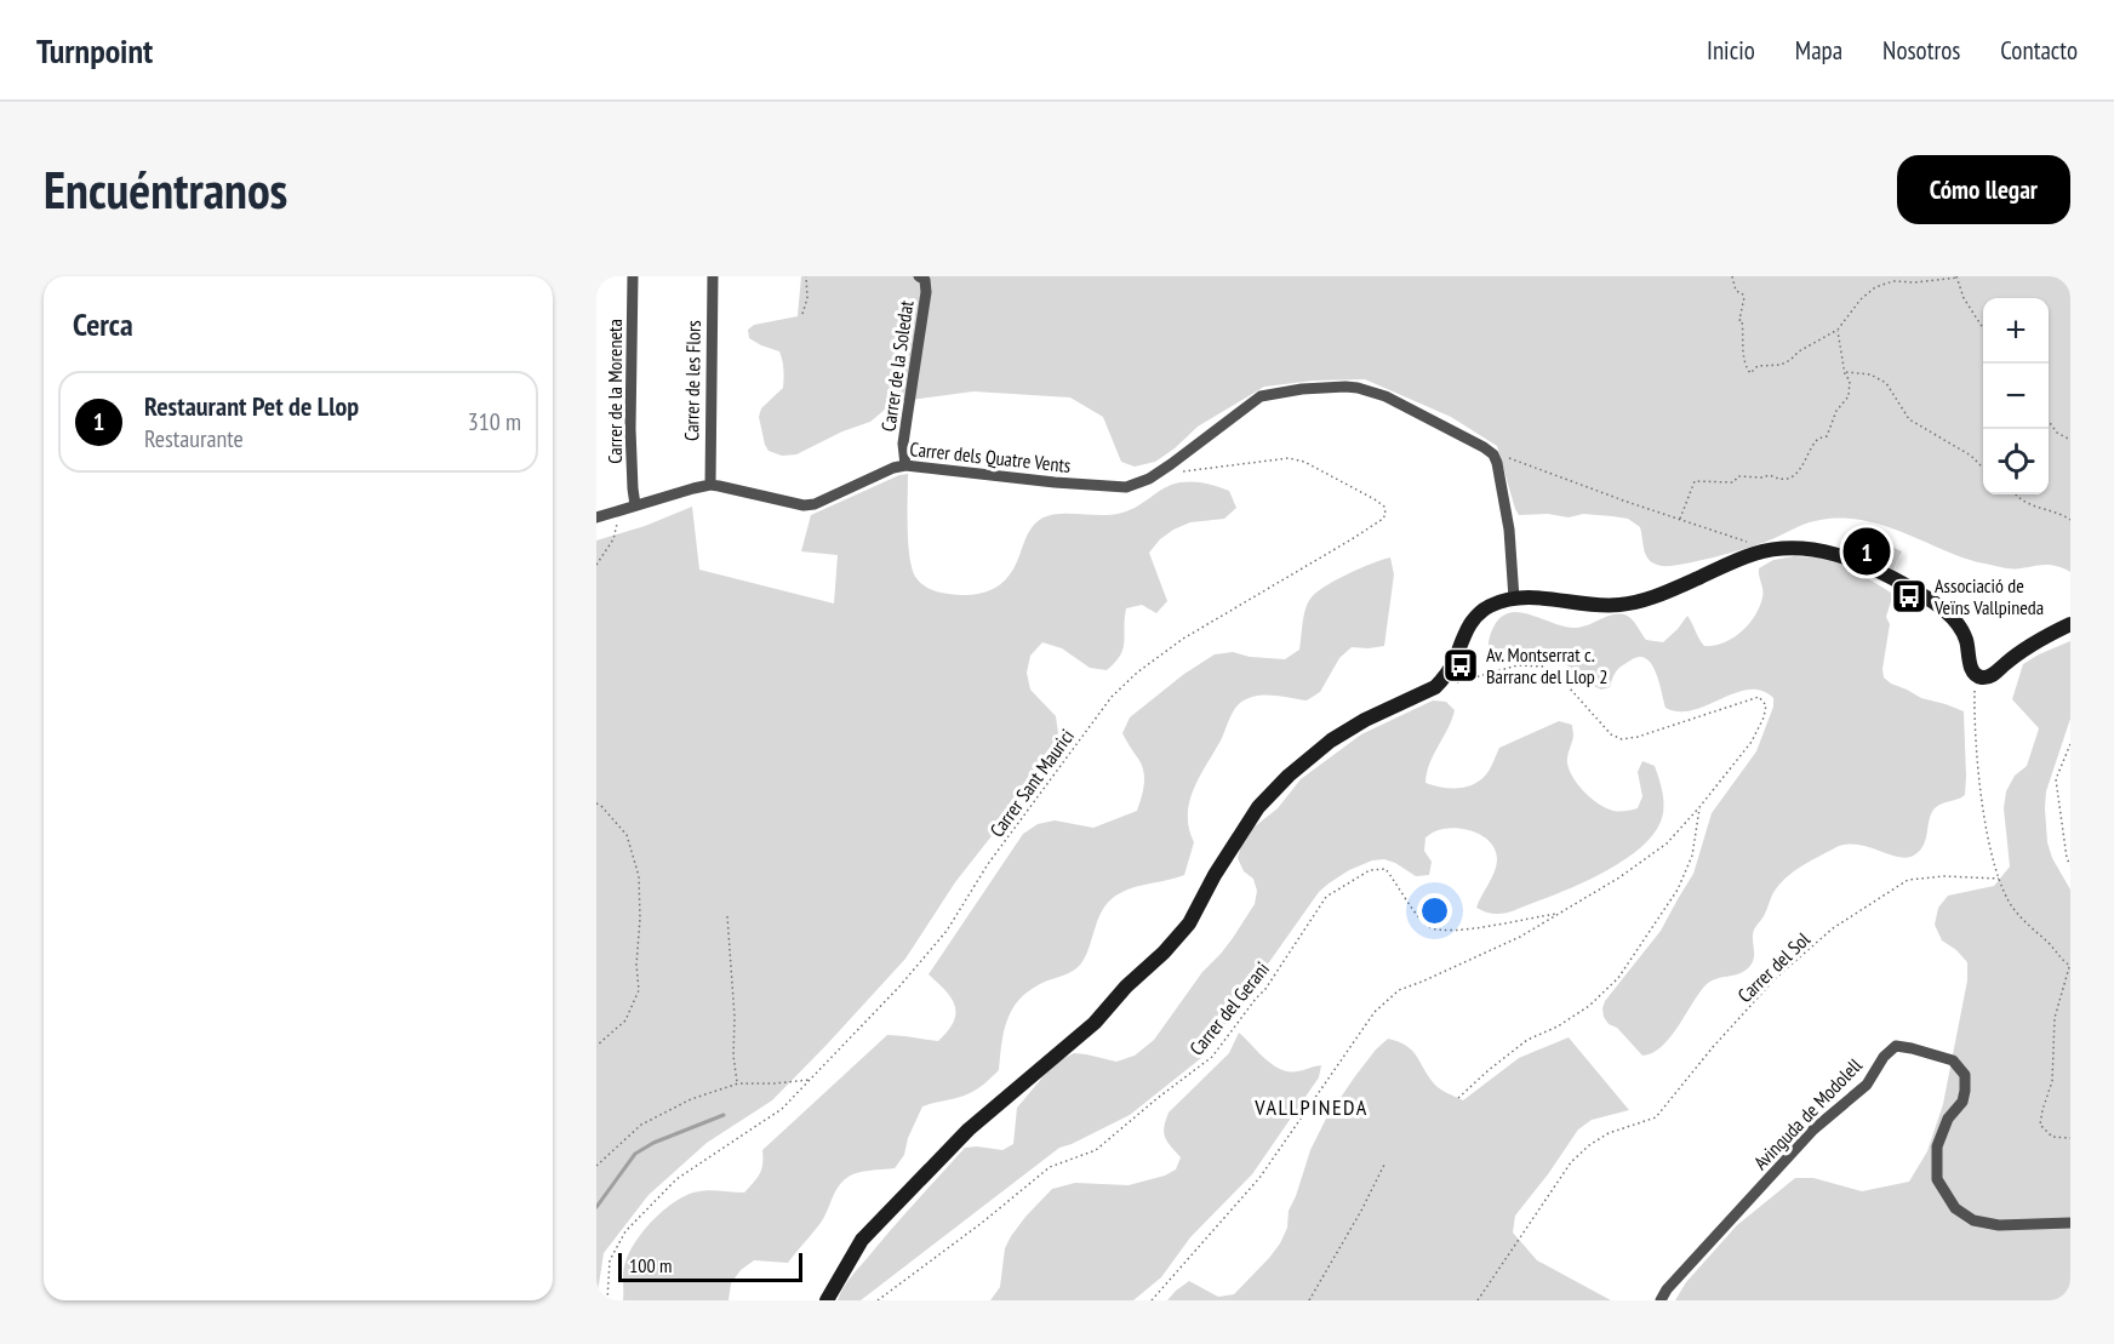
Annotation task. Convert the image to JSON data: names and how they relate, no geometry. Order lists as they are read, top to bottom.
{
  "streets": {
    "street": [
      "Carrer de la Soledat",
      "Carrer de les Flors",
      "Carrer de la Moreneta",
      "Carrer dels Quatre Vents",
      "Avinguda de Modolell"
    ],
    "path": ["Carrer Sant Maurici", "Carrer del Sol", "Carrer del Gerani"]
  },
  "crossings": [
    ["Carrer de la Soledat", "Carrer dels Quatre Vents"],
    ["Carrer de les Flors", "Carrer dels Quatre Vents"],
    ["Carrer de la Moreneta", "Carrer dels Quatre Vents"],
    ["Carrer dels Quatre Vents", "Carrer Sant Maurici"]
  ],
  "districts": ["VALLPINEDA"],
  "places": {
    "bus stop": ["Associació de Veïns Vallpineda", "Av. Montserrat c. Barranc del Llop 2"]
  },
  "scale_bar": "100 m",
  "page": {
    "header": "Turnpoint",
    "nav": [
      "Inicio",
      "Mapa",
      "Nosotros",
      "Contacto"
    ],
    "buttons": "Cómo llegar",
    "title": "Encuéntranos",
    "heading": "Cerca",
    "map_buttons": ["+", "−"],
    "list": [
      {
        "mark": "1",
        "name": "Restaurant Pet de Llop",
        "note": "Restaurante",
        "value": "310 m"
      }
    ],
    "pins": "1",
    "scale": "100 m"
  }
}
